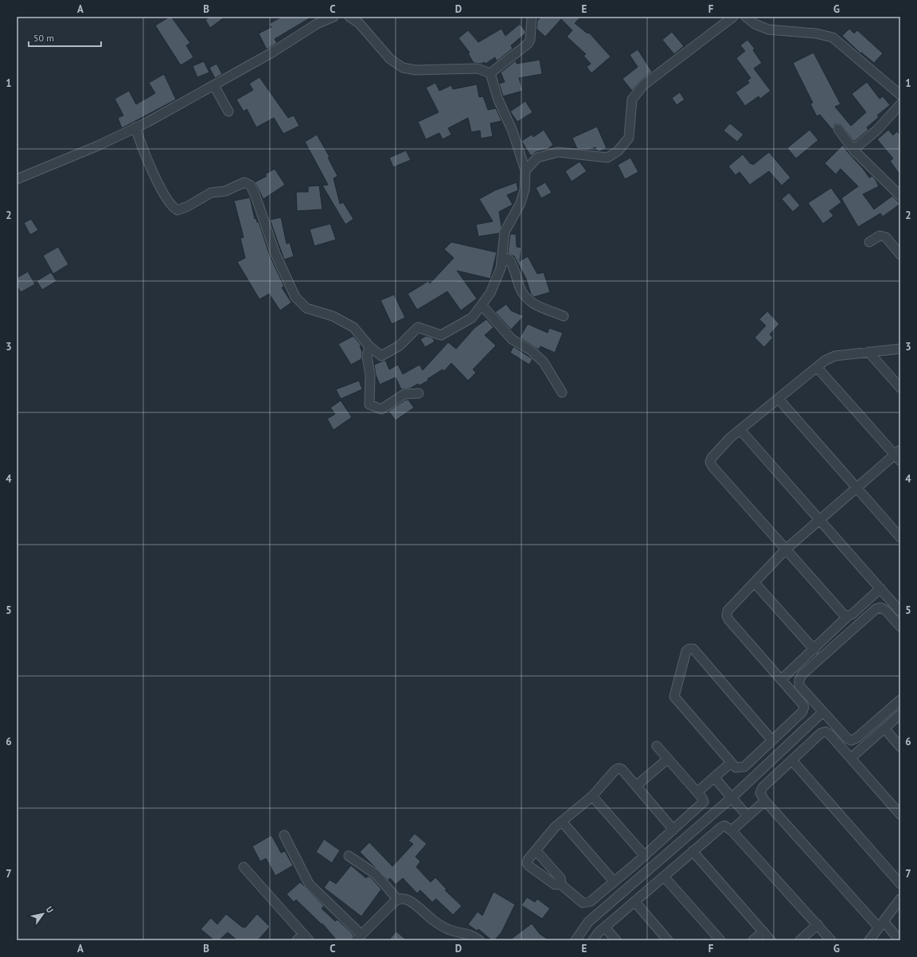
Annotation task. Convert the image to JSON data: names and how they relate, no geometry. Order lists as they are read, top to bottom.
{
  "scale_bar": "50 m",
  "north": "top right",
  "grid": {
    "columns": [
      "A",
      "B",
      "C",
      "D",
      "E",
      "F",
      "G"
    ],
    "rows": [
      "1",
      "2",
      "3",
      "4",
      "5",
      "6",
      "7"
    ]
  }
}
